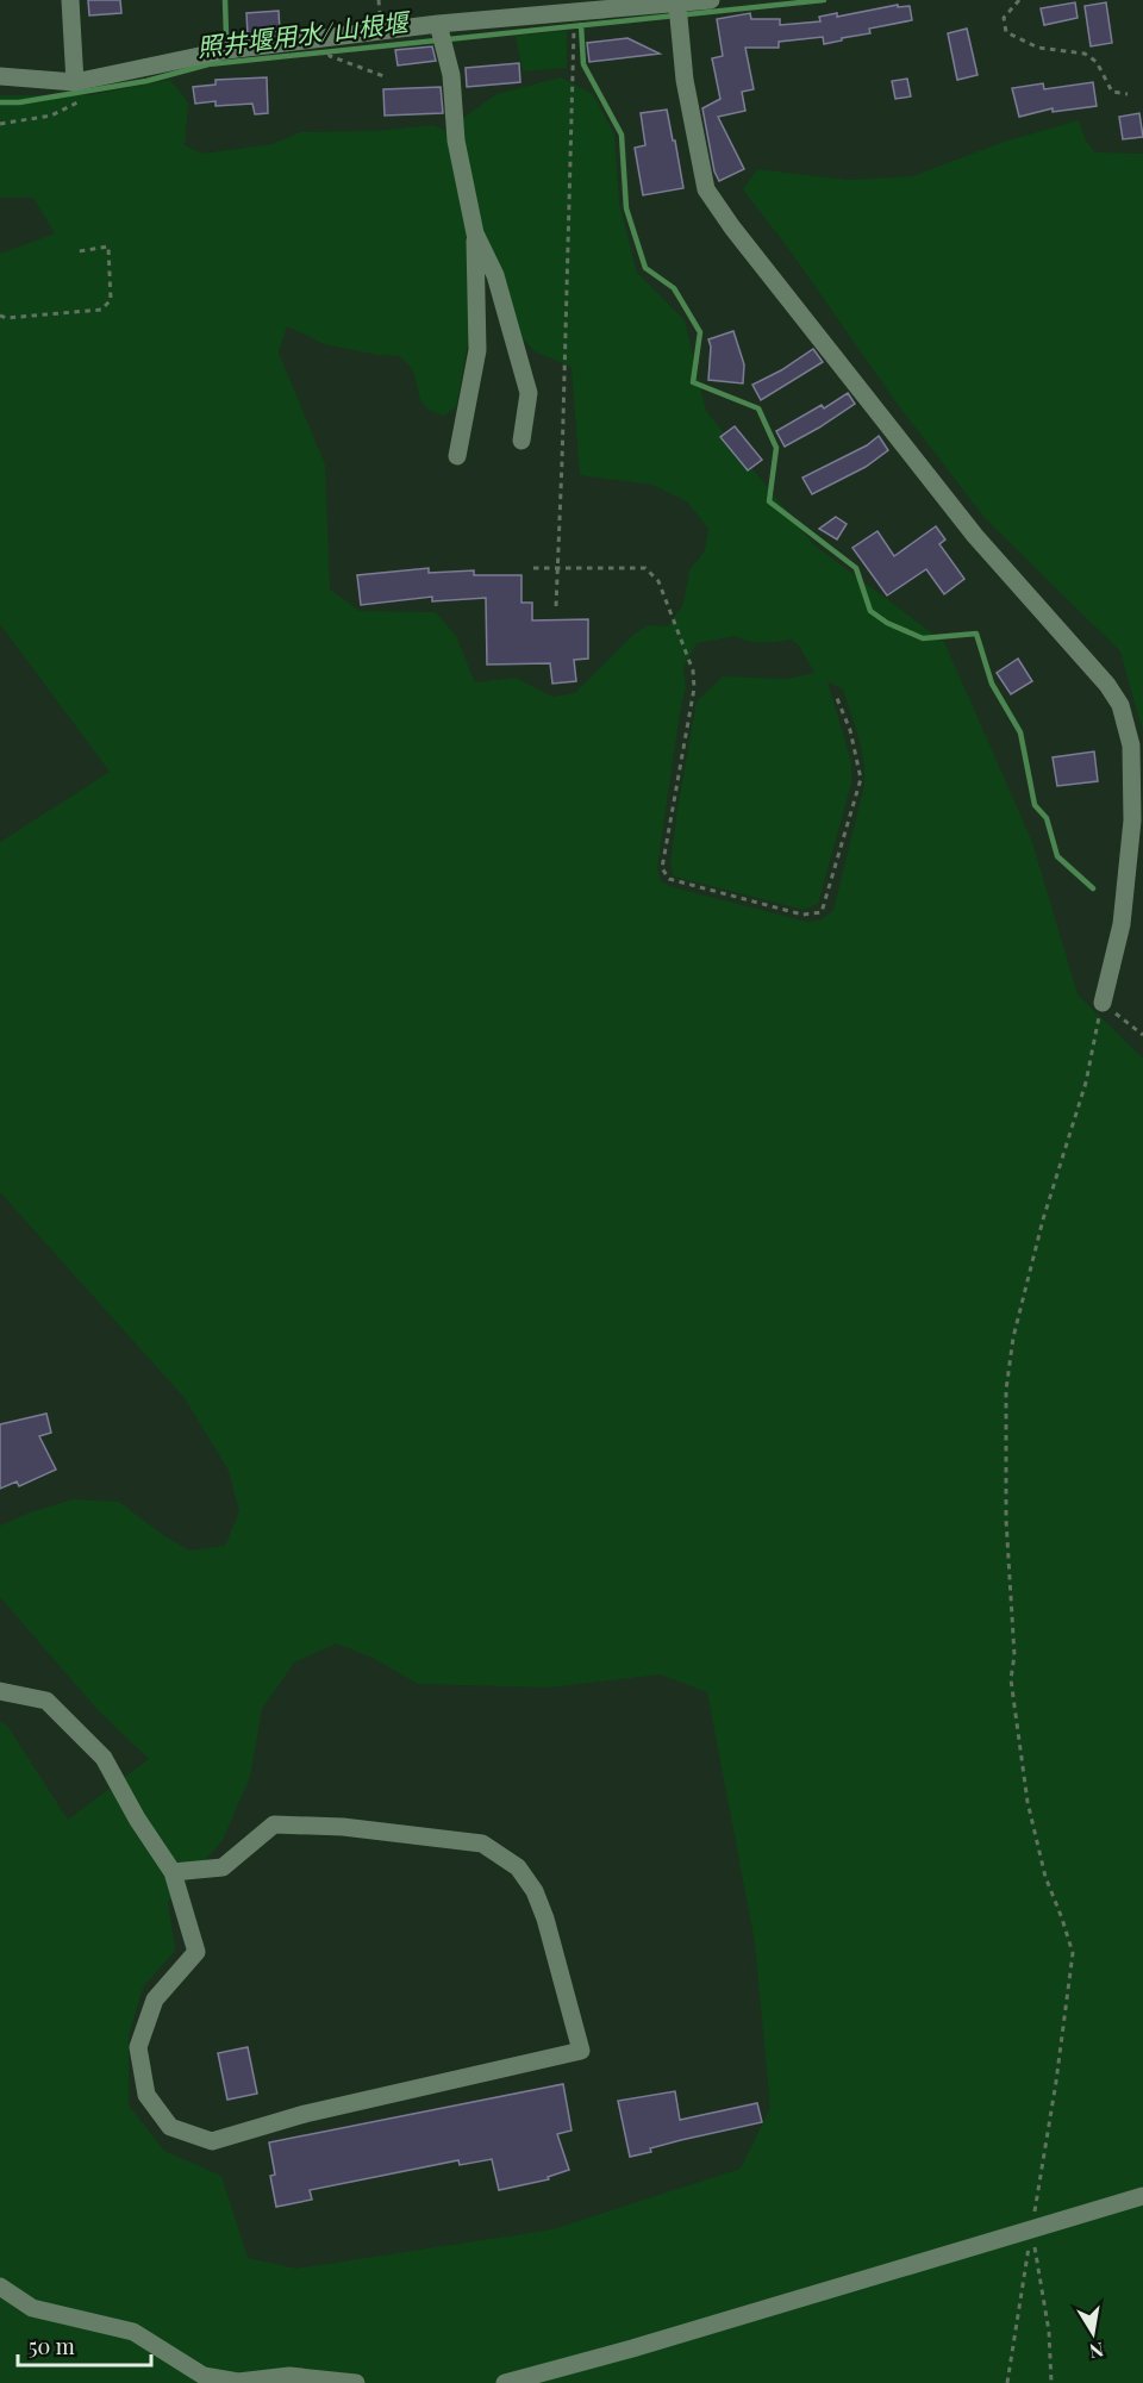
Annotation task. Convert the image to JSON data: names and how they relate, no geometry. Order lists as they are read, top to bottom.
{
  "water": ["照井堰用水/山根堰"],
  "scale_bar": "50 m",
  "north": "bottom"
}
